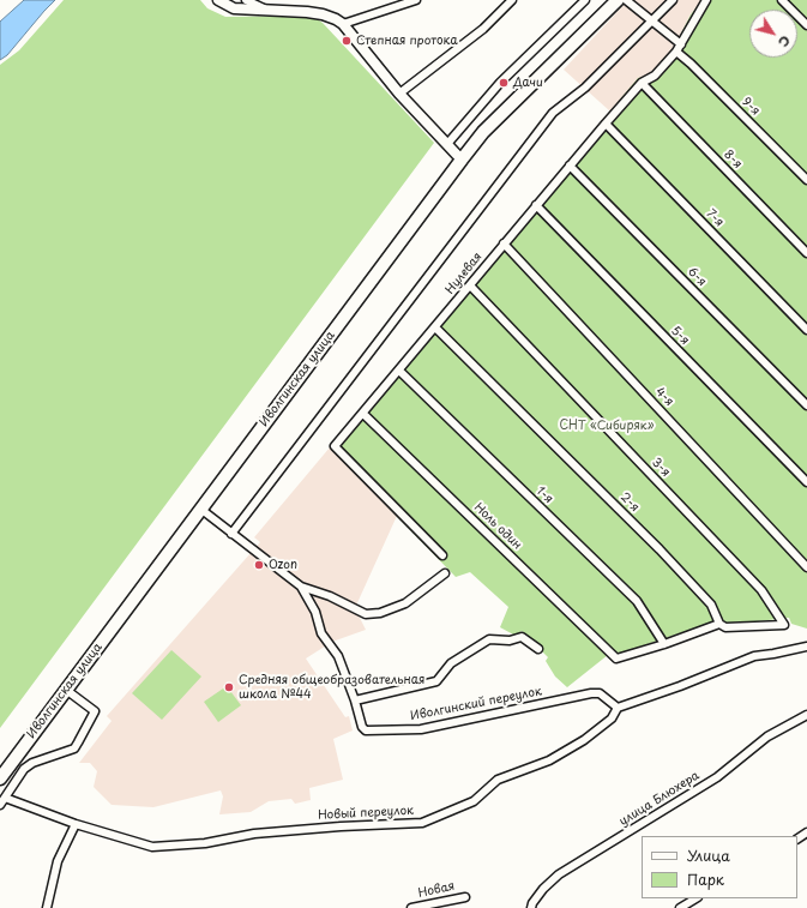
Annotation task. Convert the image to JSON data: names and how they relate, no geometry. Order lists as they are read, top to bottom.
{
  "streets": {
    "main road": ["Иволгинская улица"],
    "street": [
      "9-я",
      "8-я",
      "7-я",
      "Нулевая",
      "6-я",
      "5-я",
      "4-я",
      "3-я",
      "1-я",
      "2-я",
      "Ноль один",
      "Иволгинский переулок",
      "улица Блюхера",
      "Новый переулок",
      "Новая"
    ]
  },
  "crossings": [
    ["9-я", "Нулевая"],
    ["8-я", "Нулевая"],
    ["7-я", "Нулевая"],
    ["Нулевая", "6-я"],
    ["Нулевая", "5-я"],
    ["Нулевая", "4-я"],
    ["Нулевая", "3-я"],
    ["Нулевая", "1-я"],
    ["Нулевая", "2-я"],
    ["Нулевая", "Ноль один"],
    ["Иволгинская улица", "Иволгинский переулок"],
    ["3-я", "2-я"],
    ["1-я", "Ноль один"],
    ["Иволгинский переулок", "Новый переулок"]
  ],
  "parks": ["СНТ «Сибиряк»"],
  "places": [
    "Степная протока",
    "Дачи",
    "Ozon",
    "Средняя общеобразовательная школа №44"
  ],
  "legend": ["Улица", "Парк"],
  "north": "bottom right"
}
